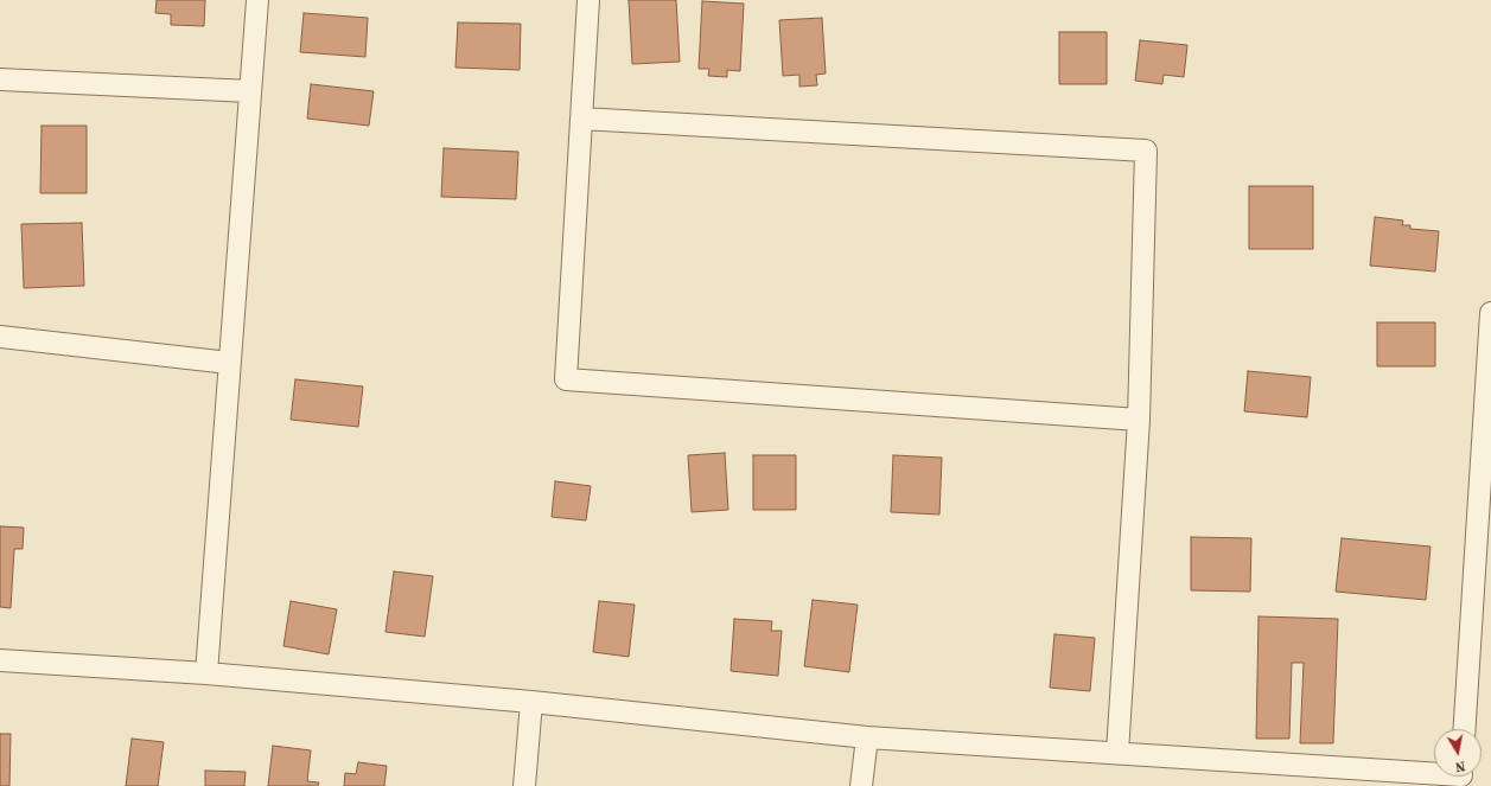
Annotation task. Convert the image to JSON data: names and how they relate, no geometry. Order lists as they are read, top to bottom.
{
  "north": "bottom"
}
